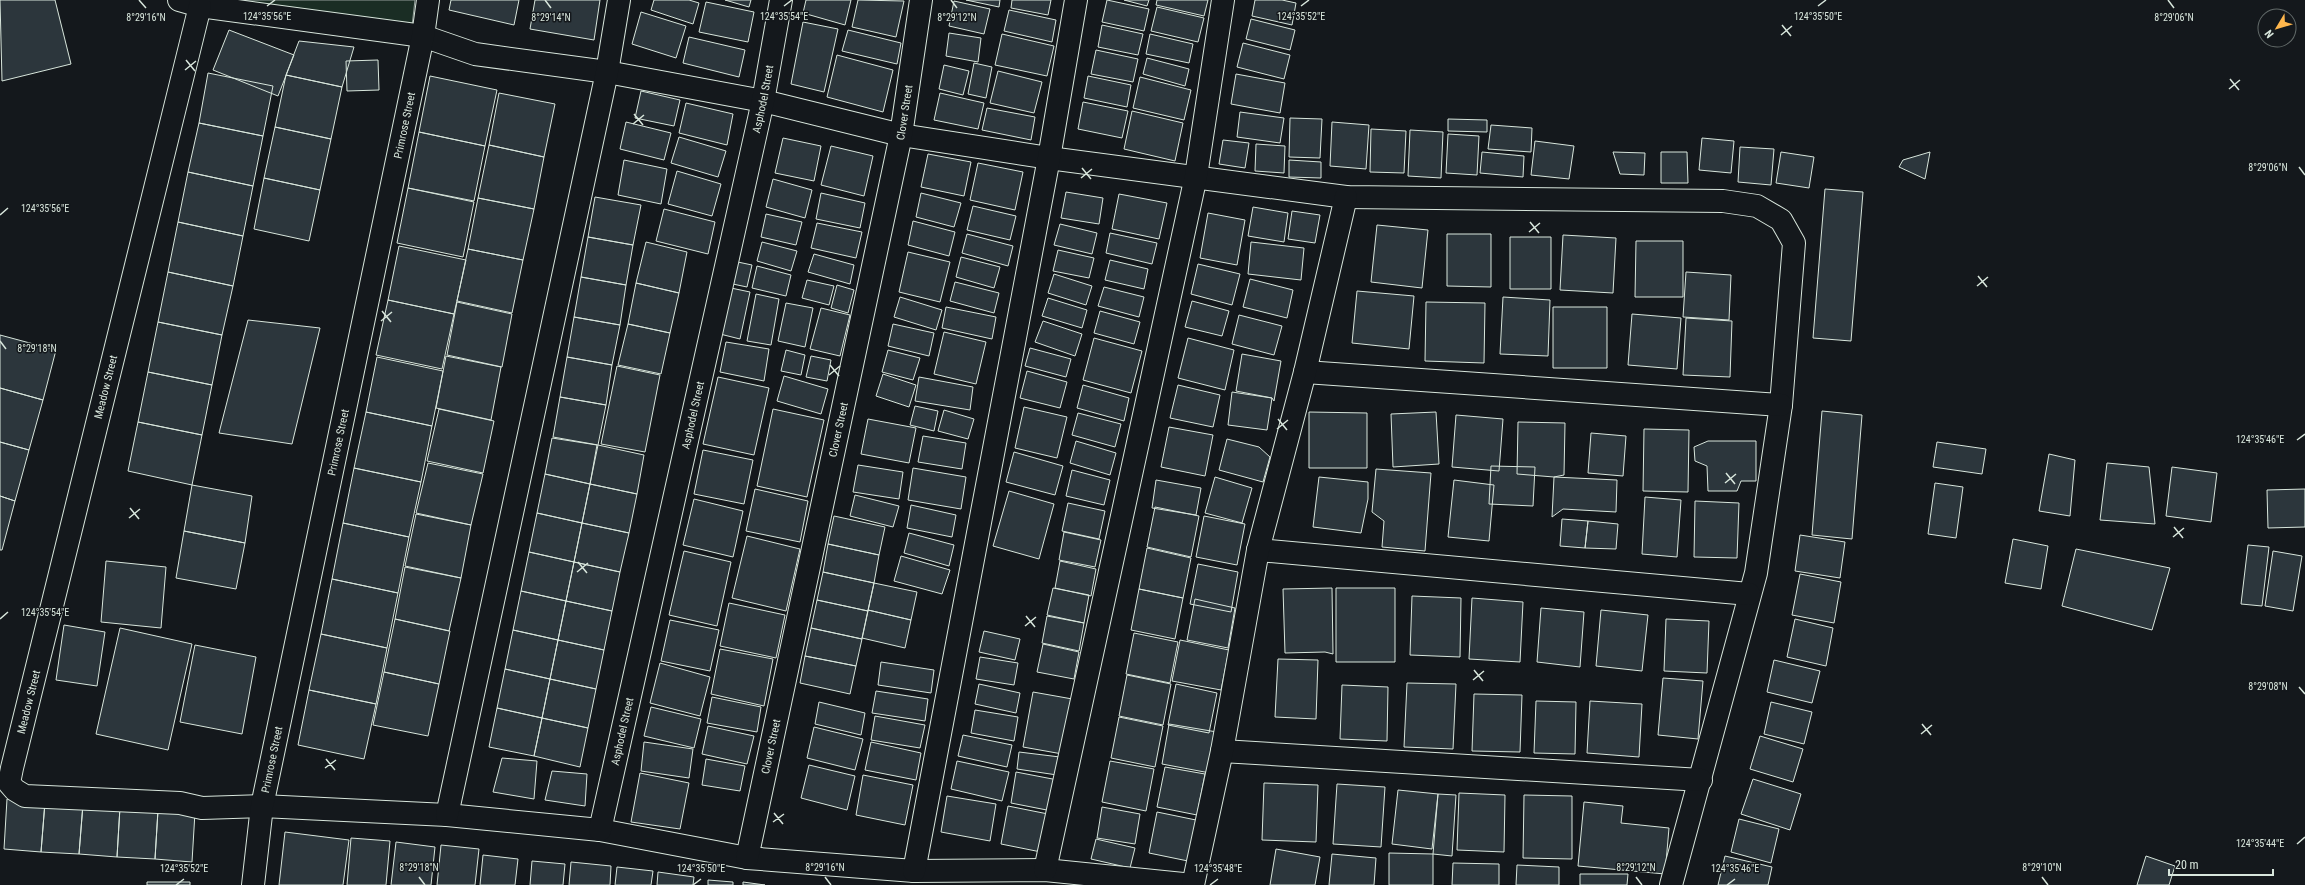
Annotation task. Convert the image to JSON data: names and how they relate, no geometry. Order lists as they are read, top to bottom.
{
  "streets": {
    "street": [
      "Asphodel Street",
      "Clover Street",
      "Primrose Street",
      "Meadow Street"
    ]
  },
  "crossings": [
    ["Primrose Street", "Meadow Street"]
  ],
  "scale_bar": "20 m",
  "north": "bottom left",
  "coordinates": [
    "124°35'56\"E",
    "124°35'54\"E",
    "124°35'52\"E",
    "124°35'50\"E",
    "8°29'06\"N",
    "8°29'16\"N",
    "8°29'14\"N",
    "8°29'12\"N",
    "8°29'18\"N",
    "124°35'46\"E",
    "8°29'08\"N",
    "124°35'44\"E",
    "8°29'10\"N",
    "124°35'48\"E"
  ]
}
